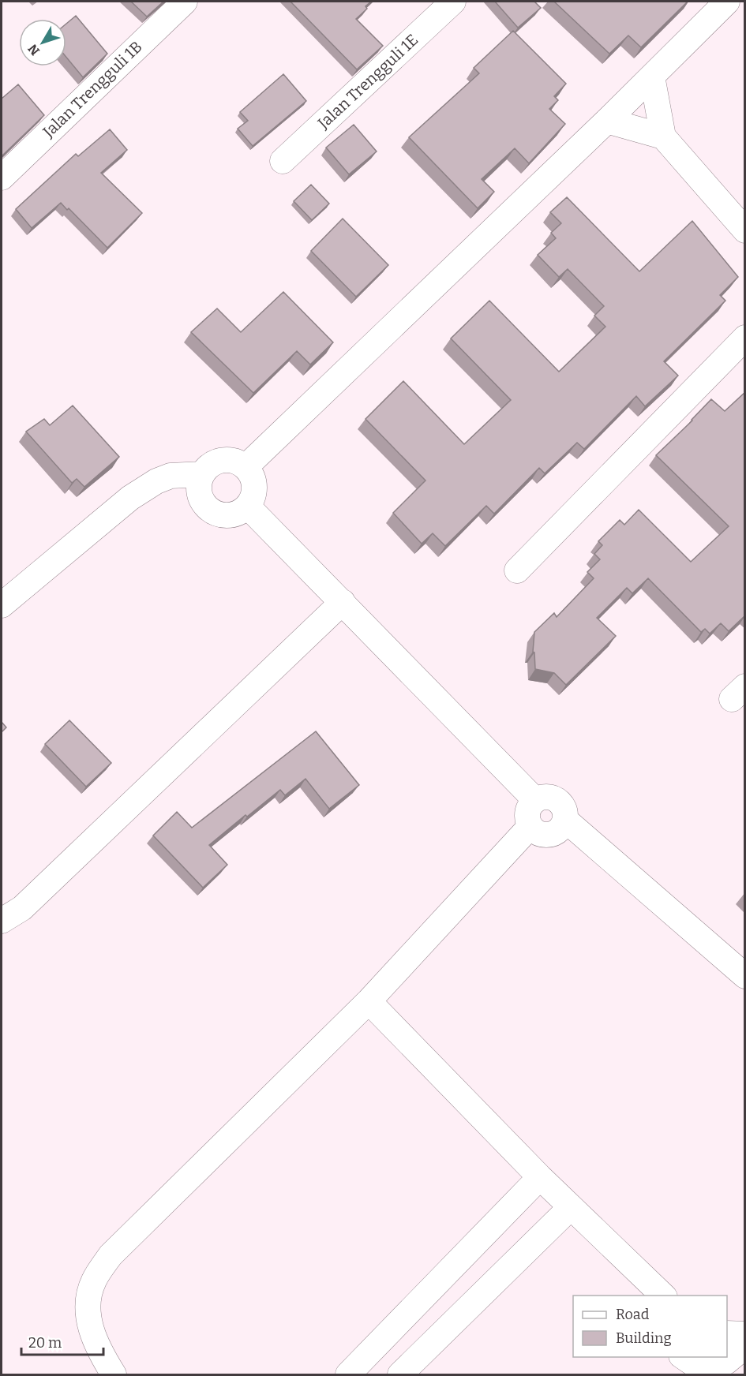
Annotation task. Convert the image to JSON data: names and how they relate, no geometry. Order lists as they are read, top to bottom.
{
  "streets": {
    "street": ["Jalan Trengguli 1E", "Jalan Trengguli 1B"]
  },
  "legend": ["Road", "Building"],
  "scale_bar": "20 m",
  "north": "bottom left"
}
